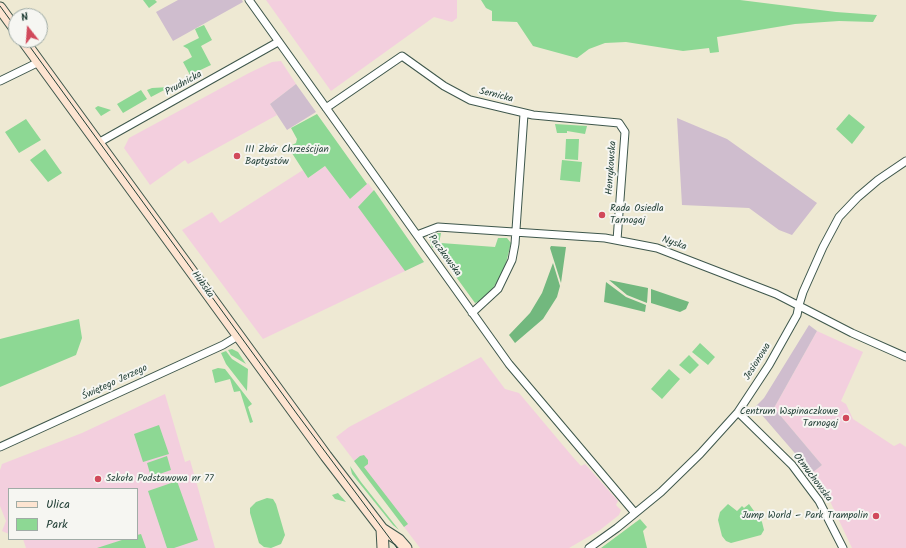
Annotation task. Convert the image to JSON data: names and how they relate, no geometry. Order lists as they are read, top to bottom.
{
  "streets": {
    "street": [
      "Prudnicka",
      "Sernicka",
      "Henrykowska",
      "Nyska",
      "Paczkowska",
      "Hubska",
      "Jesionowa",
      "Świętego Jerzego",
      "Otmuchowska"
    ]
  },
  "crossings": [
    ["Prudnicka", "Paczkowska"],
    ["Prudnicka", "Hubska"],
    ["Sernicka", "Henrykowska"],
    ["Sernicka", "Nyska"],
    ["Sernicka", "Paczkowska"],
    ["Henrykowska", "Nyska"],
    ["Nyska", "Paczkowska"],
    ["Nyska", "Jesionowa"],
    ["Paczkowska", "Jesionowa"],
    ["Hubska", "Świętego Jerzego"],
    ["Jesionowa", "Otmuchowska"]
  ],
  "places": [
    "III Zbór Chrześcijan Baptystów",
    "Rada Osiedla Tarnogaj",
    "Centrum Wspinaczkowe Tarnogaj",
    "Szkoła Podstawowa nr 77",
    "Jump World – Park Trampolin"
  ],
  "legend": ["Ulica", "Park"],
  "north": "top"
}
